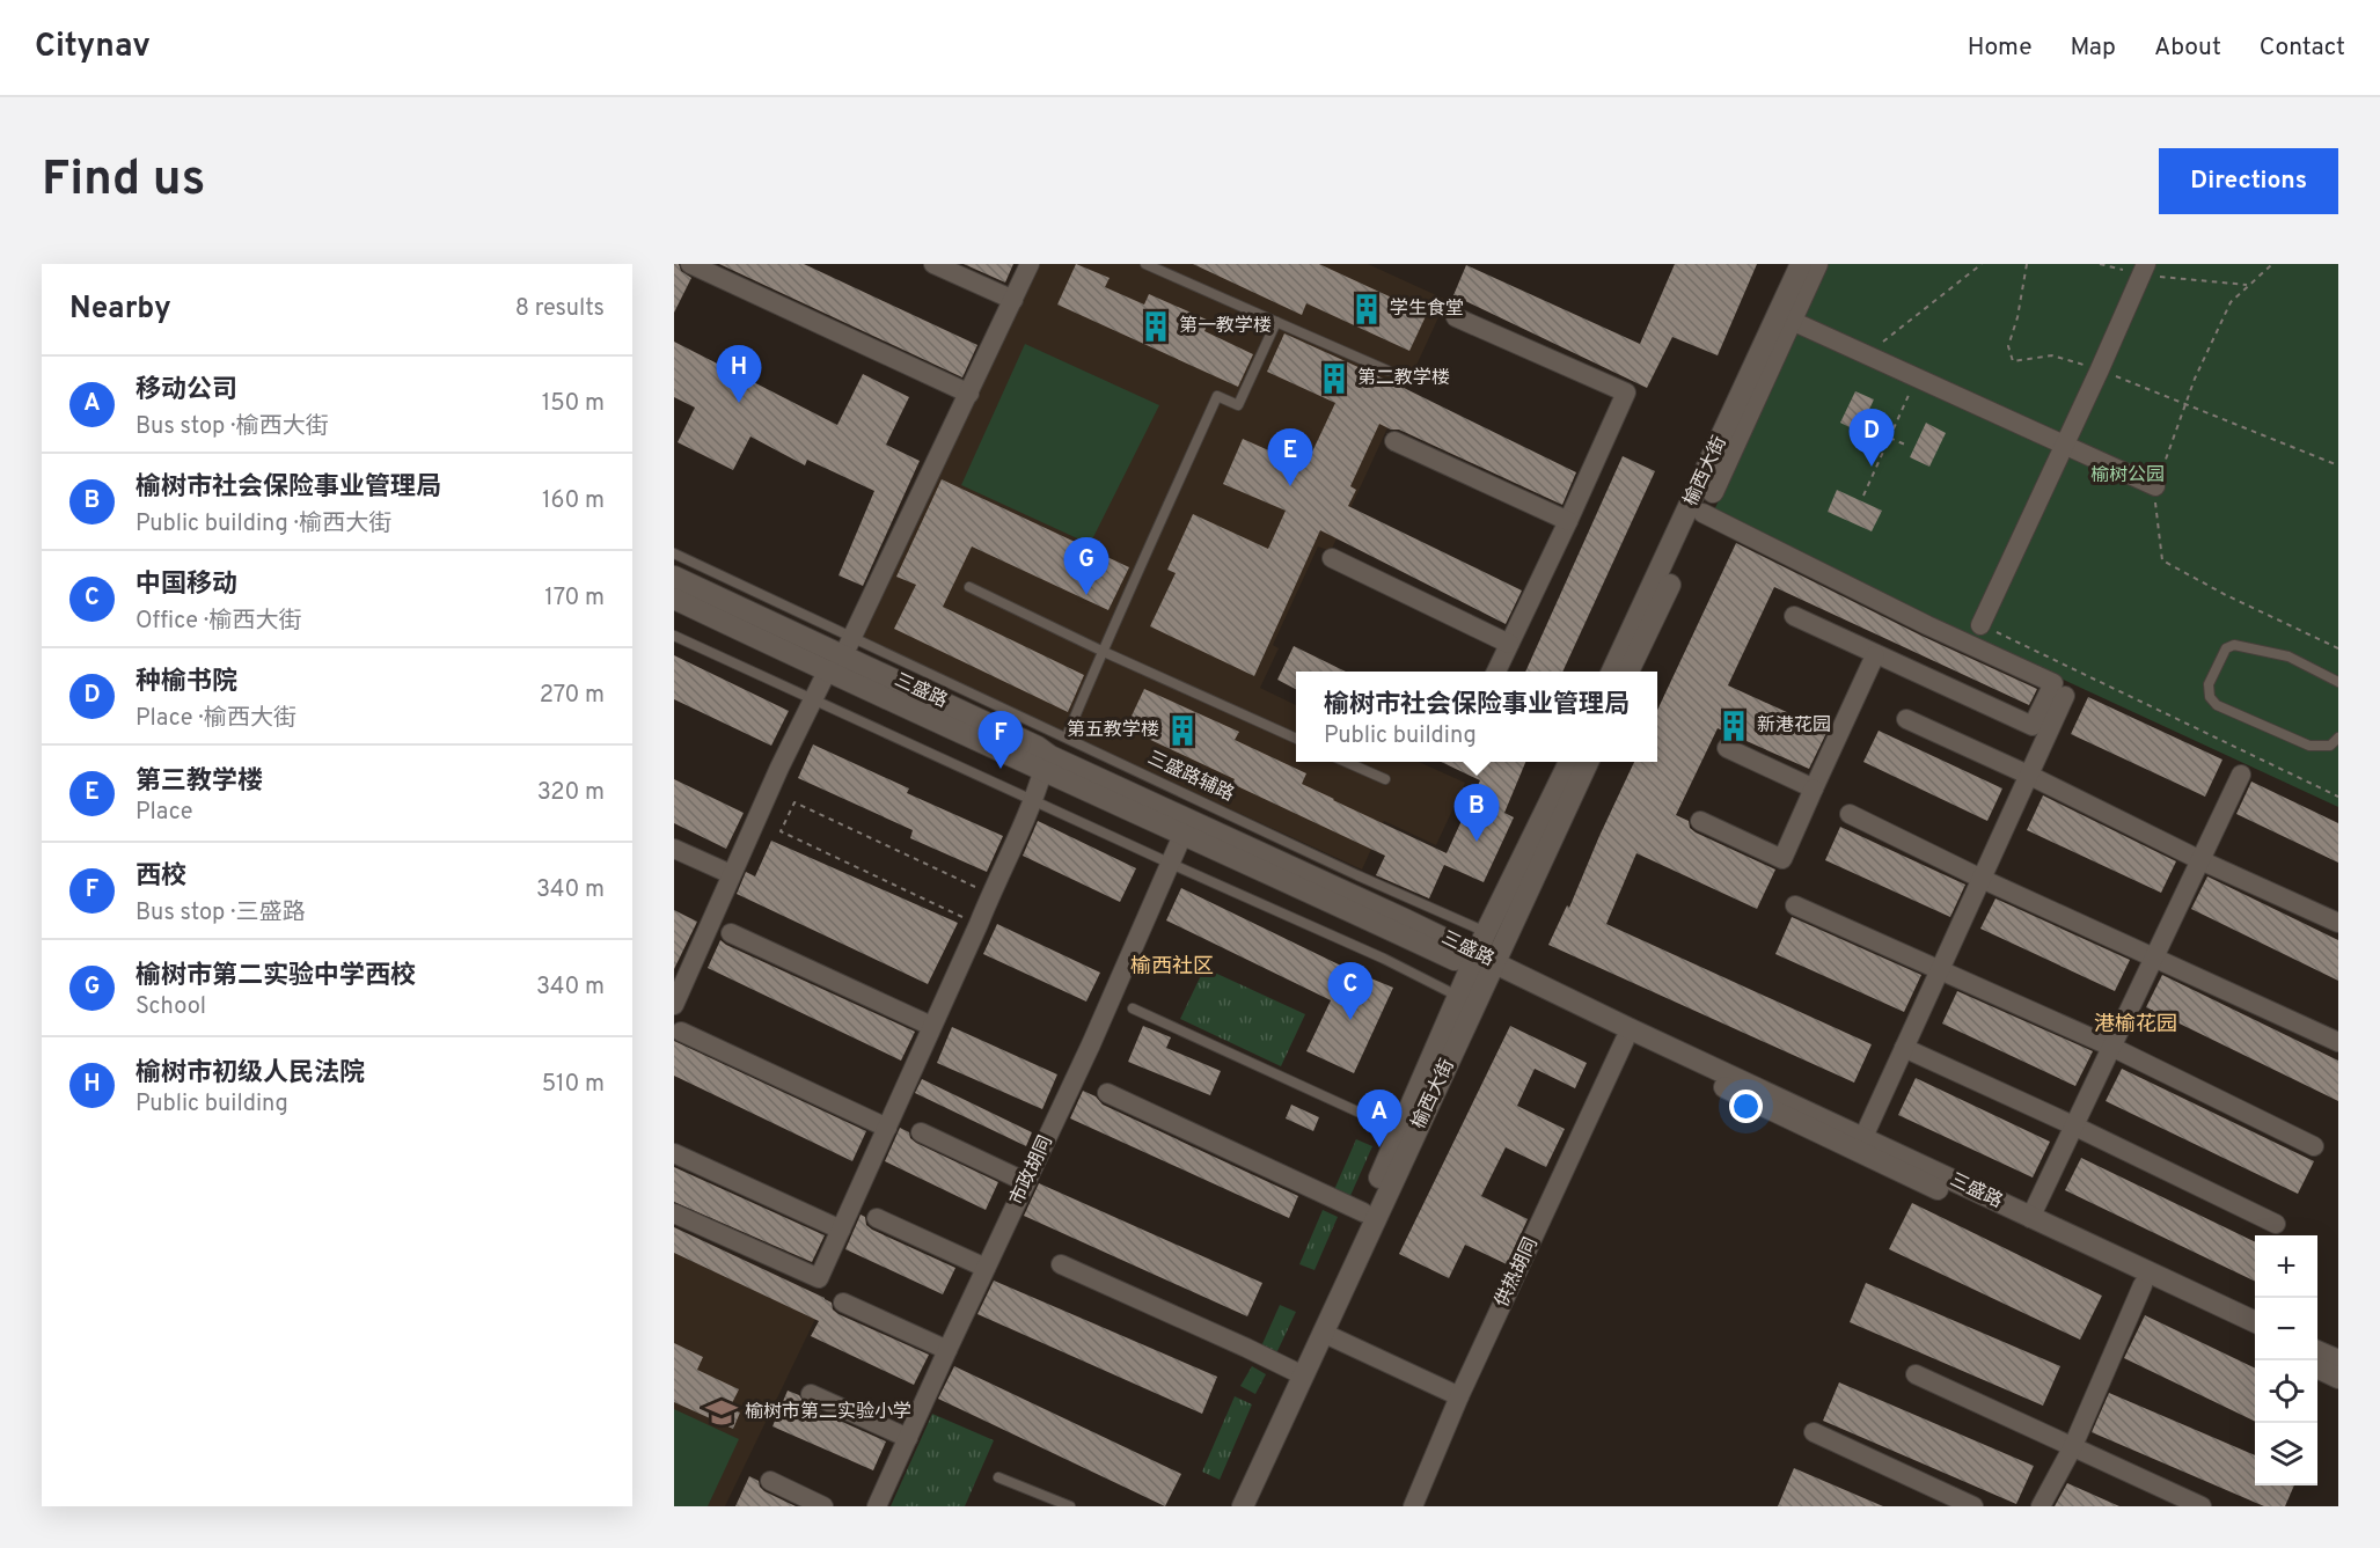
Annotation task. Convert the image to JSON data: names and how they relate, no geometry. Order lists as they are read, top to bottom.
{
  "streets": {
    "main road": ["榆西大街", "三盛路"],
    "street": ["市政胡同", "供热胡同"],
    "lane": ["三盛路辅路"]
  },
  "crossings": [
    ["榆西大街", "三盛路"],
    ["榆西大街", "三盛路辅路"],
    ["三盛路", "三盛路辅路"],
    ["三盛路", "市政胡同"],
    ["三盛路", "供热胡同"]
  ],
  "districts": ["榆西社区", "港榆花园"],
  "parks": ["榆树公园"],
  "places": {
    "building": [
      "学生食堂",
      "第一教学楼",
      "第二教学楼",
      "新港花园",
      "第五教学楼"
    ],
    "school or university": ["榆树市第二实验小学"]
  },
  "page": {
    "header": "Citynav",
    "nav": [
      "Home",
      "Map",
      "About",
      "Contact"
    ],
    "buttons": "Directions",
    "title": "Find us",
    "heading": ["Nearby", "8 results"],
    "pins": [
      "H",
      "D",
      "E",
      "G",
      "F",
      "B",
      "C",
      "A"
    ],
    "list": [
      {
        "mark": "A",
        "name": "移动公司",
        "note": "Bus stop · 榆西大街",
        "value": "150 m"
      },
      {
        "mark": "B",
        "name": "榆树市社会保险事业管理局",
        "note": "Public building · 榆西大街",
        "value": "160 m"
      },
      {
        "mark": "C",
        "name": "中国移动",
        "note": "Office · 榆西大街",
        "value": "170 m"
      },
      {
        "mark": "D",
        "name": "种榆书院",
        "note": "Place · 榆西大街",
        "value": "270 m"
      },
      {
        "mark": "E",
        "name": "第三教学楼",
        "note": "Place",
        "value": "320 m"
      },
      {
        "mark": "F",
        "name": "西校",
        "note": "Bus stop · 三盛路",
        "value": "340 m"
      },
      {
        "mark": "G",
        "name": "榆树市第二实验中学西校",
        "note": "School",
        "value": "340 m"
      },
      {
        "mark": "H",
        "name": "榆树市初级人民法院",
        "note": "Public building",
        "value": "510 m"
      }
    ],
    "popup": ["榆树市社会保险事业管理局", "Public building"],
    "map_buttons": ["+", "−"]
  }
}
